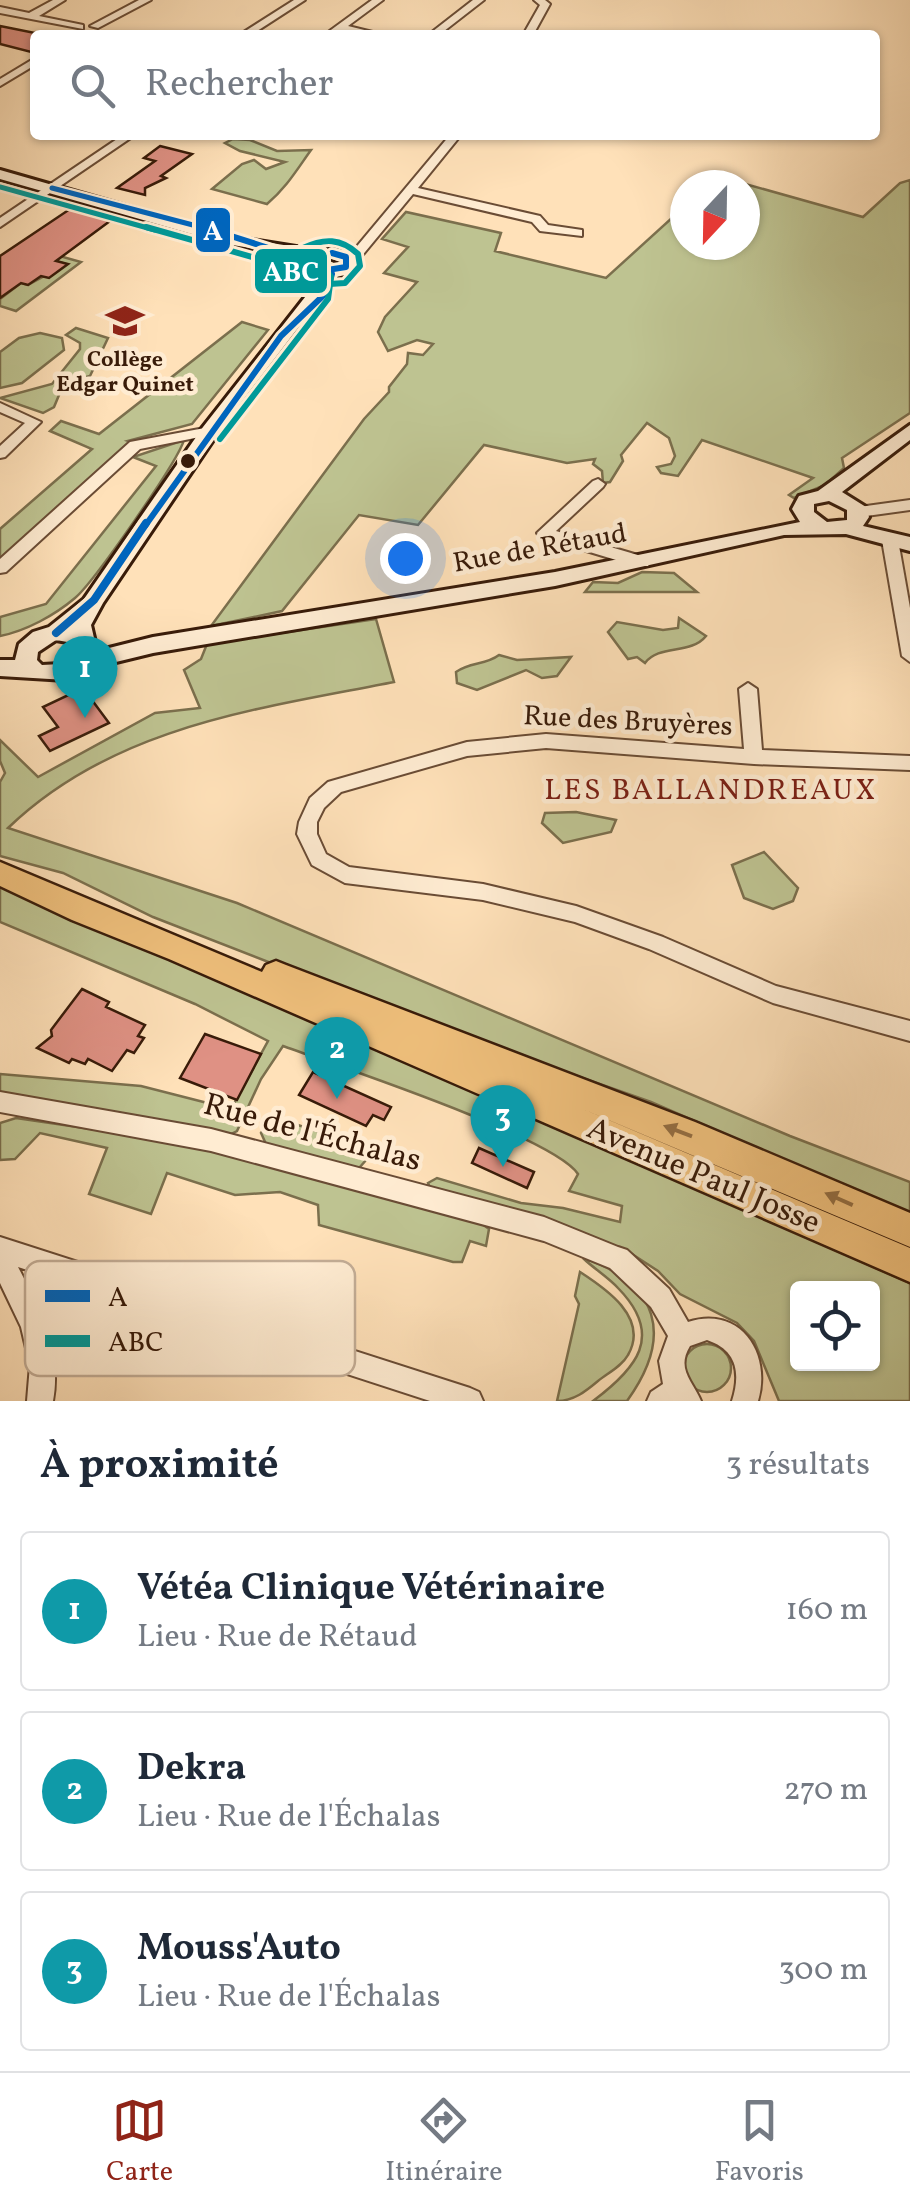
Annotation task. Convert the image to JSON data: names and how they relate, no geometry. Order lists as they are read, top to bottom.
{
  "streets": {
    "main road": ["Avenue Paul Josse"],
    "street": ["Rue de Rétaud", "Rue des Bruyères", "Rue de l'Échalas"]
  },
  "districts": ["LES BALLANDREAUX"],
  "places": {
    "school or university": ["Collège Edgar Quinet"]
  },
  "lines": ["transit line ABC", "transit line A"],
  "legend": ["A", "ABC"],
  "north": "bottom",
  "page": {
    "search": "Rechercher",
    "pins": ["1", "2", "3"],
    "heading": ["À proximité", "3 résultats"],
    "list": [
      {
        "mark": "1",
        "name": "Vétéa Clinique Vétérinaire",
        "note": "Lieu · Rue de Rétaud",
        "value": "160 m"
      },
      {
        "mark": "2",
        "name": "Dekra",
        "note": "Lieu · Rue de l'Échalas",
        "value": "270 m"
      },
      {
        "mark": "3",
        "name": "Mouss'Auto",
        "note": "Lieu · Rue de l'Échalas",
        "value": "300 m"
      }
    ],
    "nav": ["Carte", "Itinéraire", "Favoris"]
  }
}
